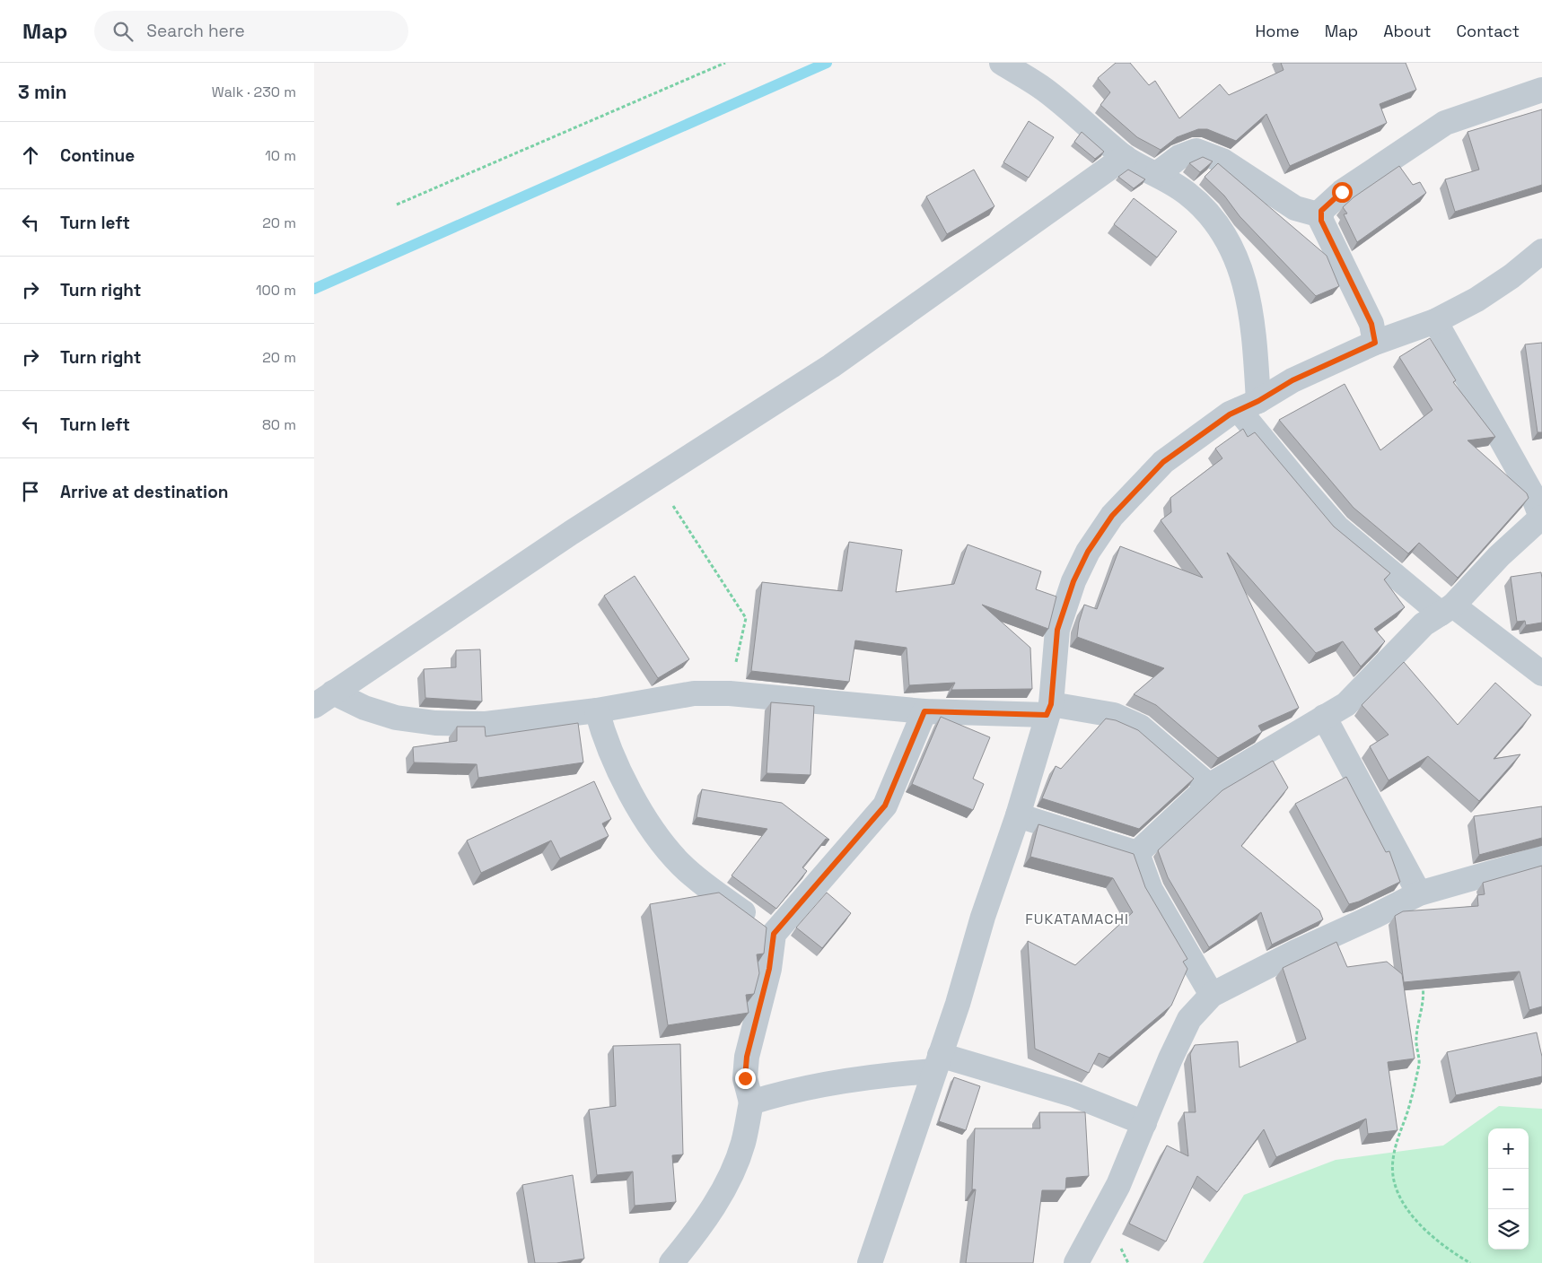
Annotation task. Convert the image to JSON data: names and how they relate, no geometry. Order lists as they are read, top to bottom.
{
  "districts": ["FUKATAMACHI"],
  "page": {
    "header": "Map",
    "search": "Search here",
    "nav": [
      "Home",
      "Map",
      "About",
      "Contact"
    ],
    "heading": ["3 min", "Walk · 230 m"],
    "list": [
      ["Continue", "10 m"],
      ["Turn left", "20 m"],
      ["Turn right", "100 m"],
      ["Turn right", "20 m"],
      ["Turn left", "80 m"],
      "Arrive at destination"
    ],
    "map_buttons": ["+", "−"]
  }
}
